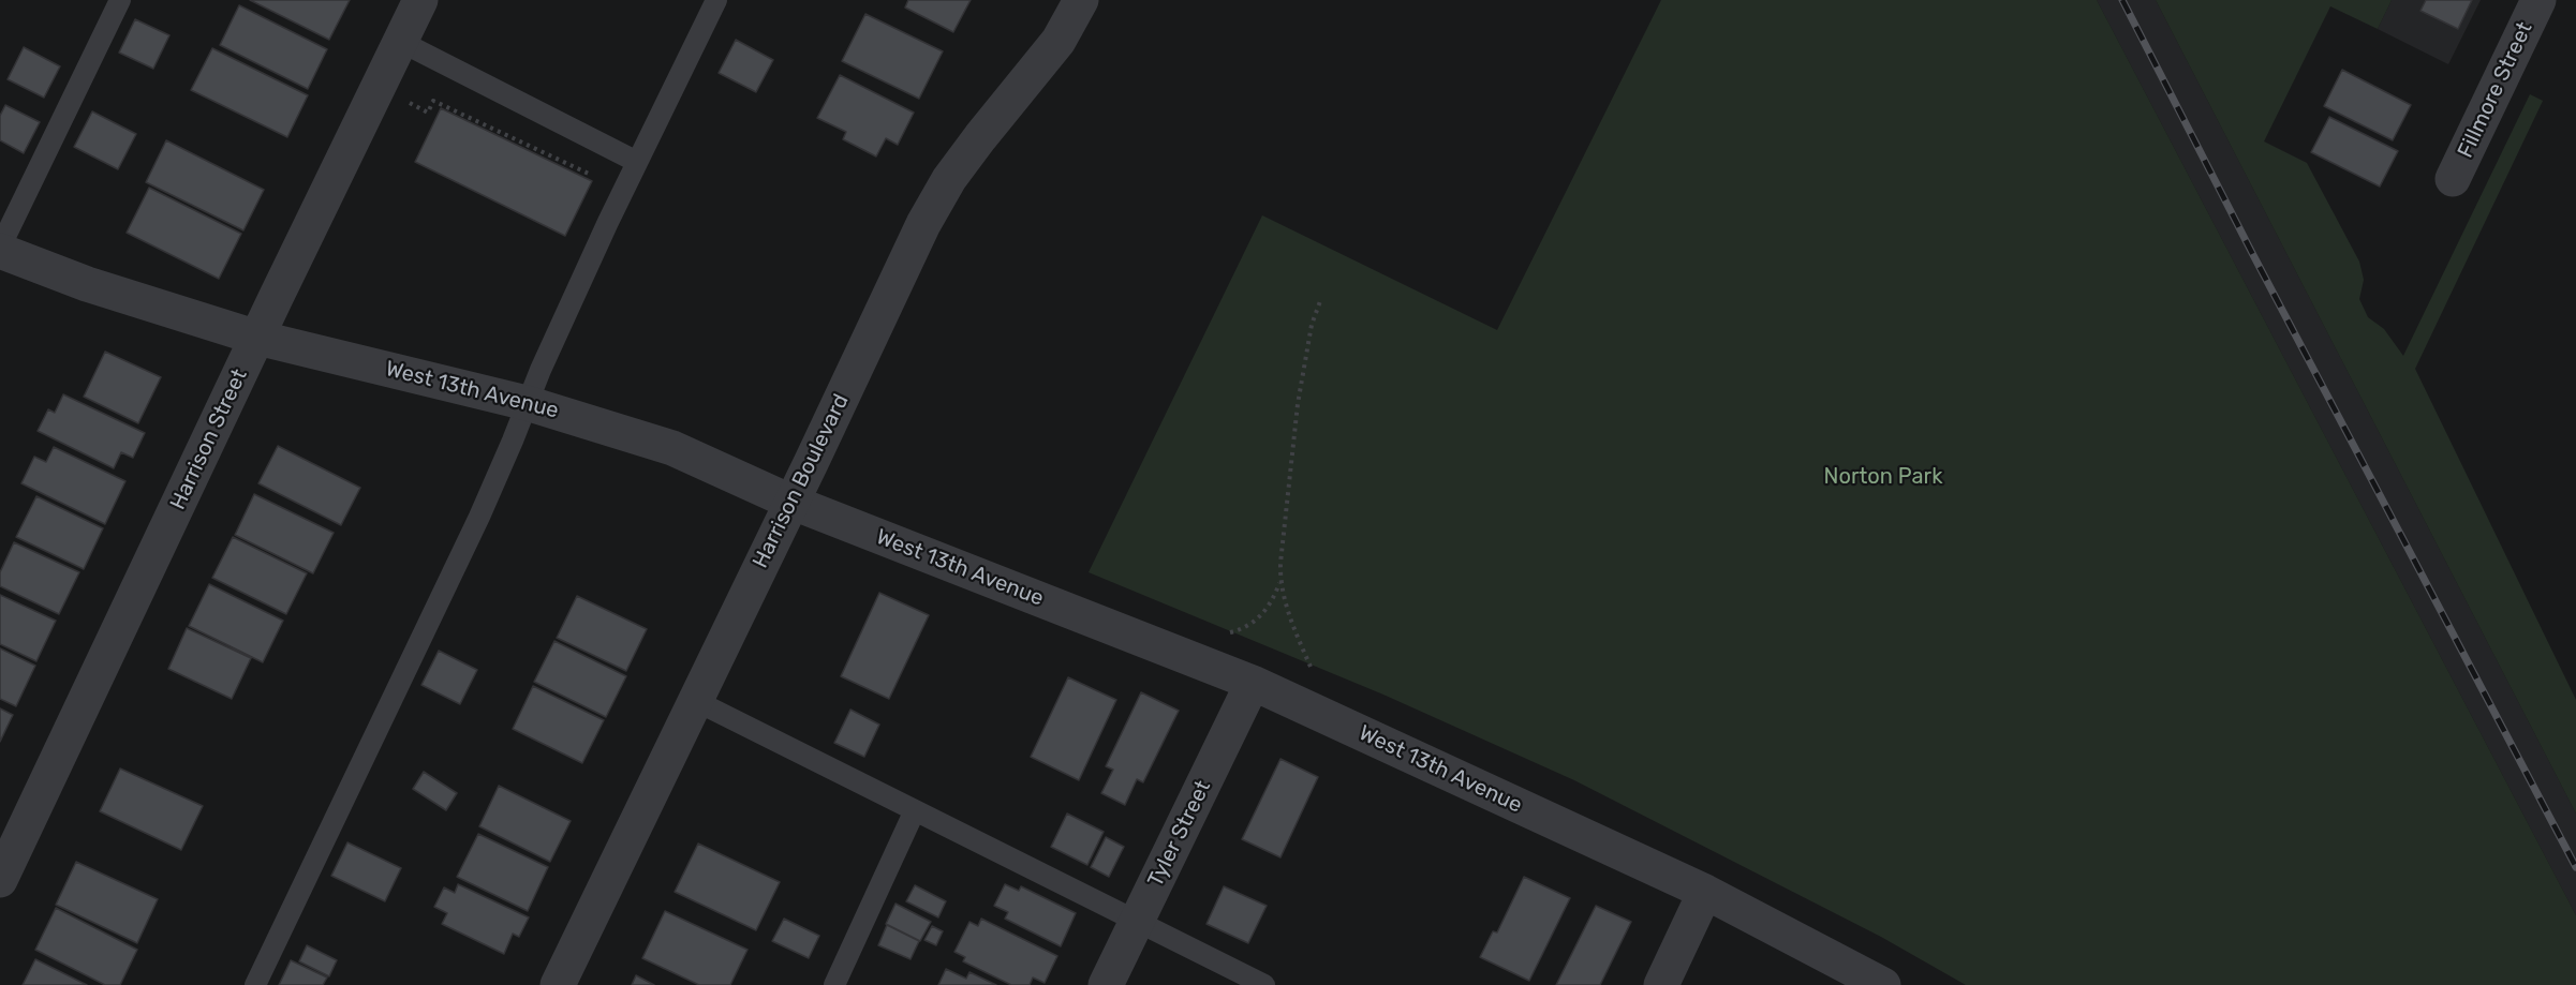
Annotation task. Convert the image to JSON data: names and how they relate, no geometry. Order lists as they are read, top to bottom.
{
  "streets": {
    "street": [
      "Fillmore Street",
      "West 13th Avenue",
      "Harrison Street",
      "Harrison Boulevard",
      "Tyler Street"
    ]
  },
  "crossings": [
    ["West 13th Avenue", "Harrison Street"],
    ["West 13th Avenue", "Harrison Boulevard"],
    ["West 13th Avenue", "Tyler Street"]
  ],
  "parks": ["Norton Park"]
}
